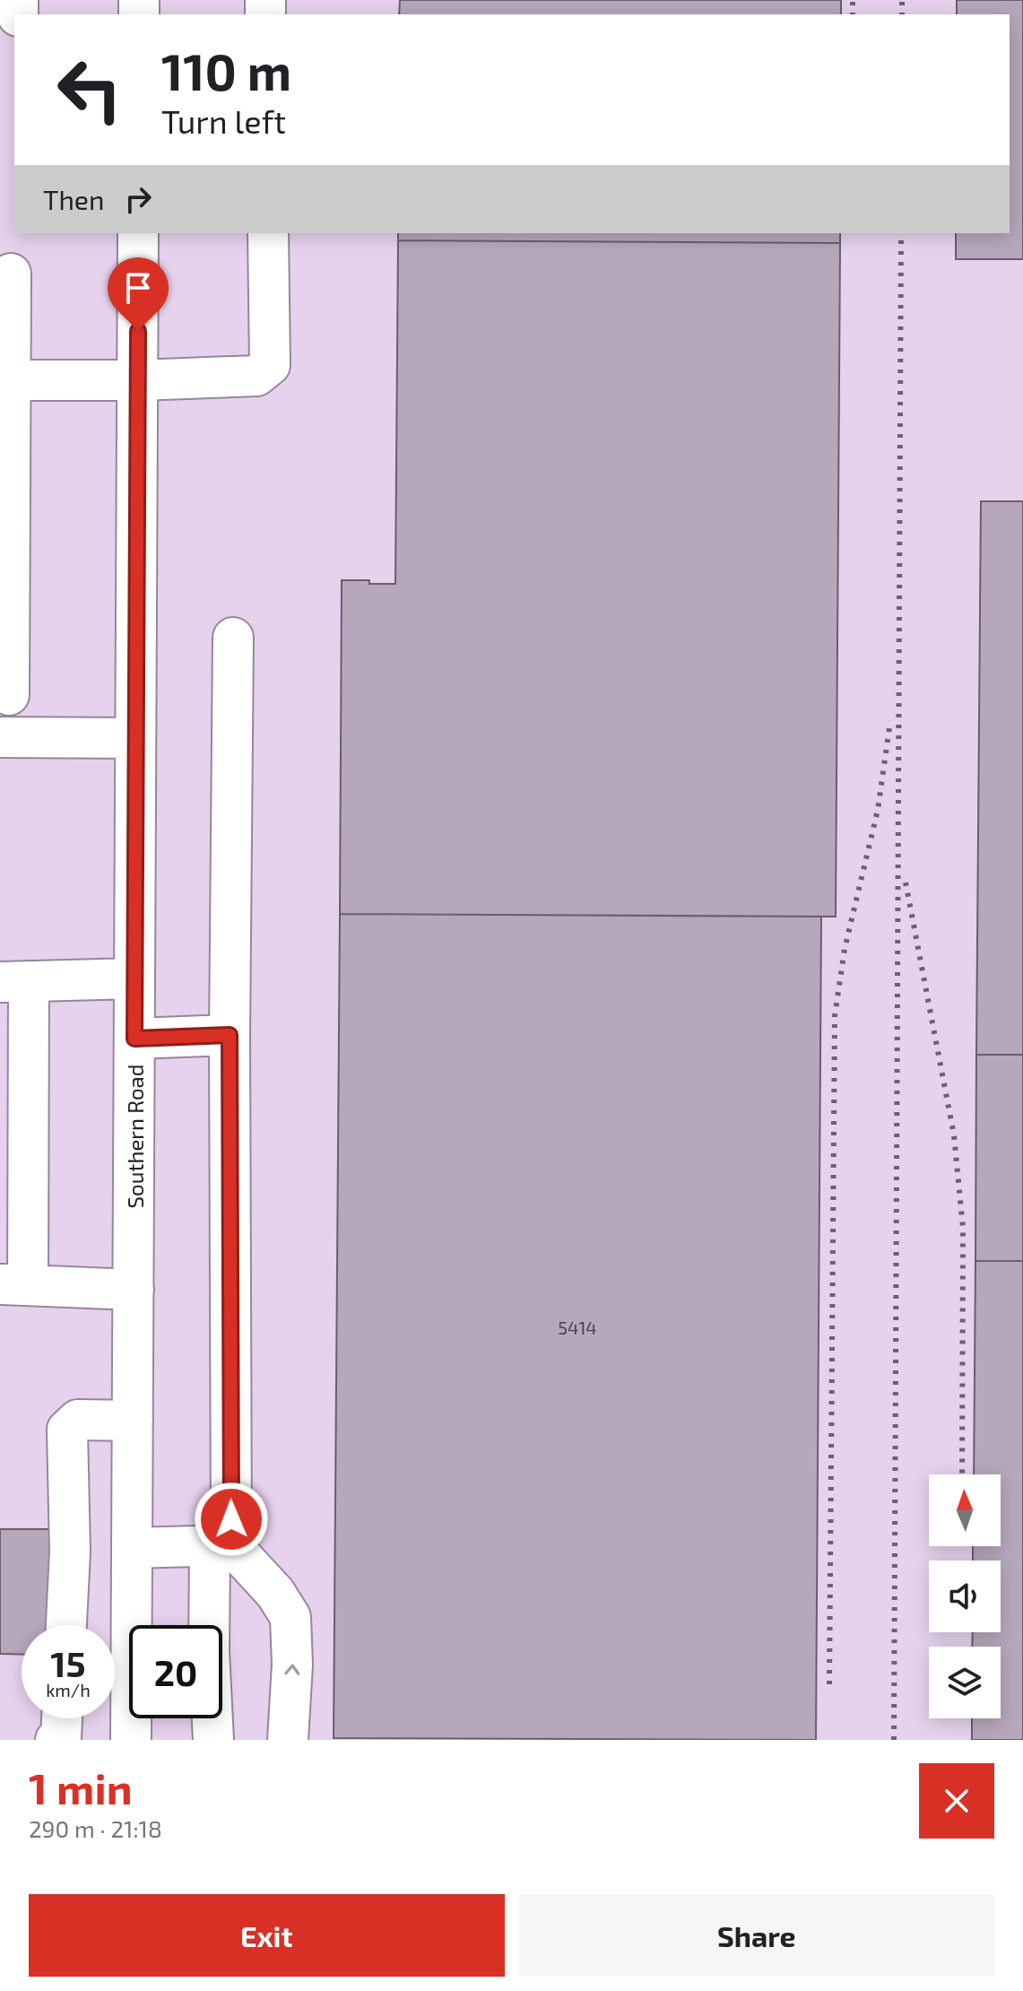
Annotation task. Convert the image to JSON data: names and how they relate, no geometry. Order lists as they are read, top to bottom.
{
  "streets": {
    "street": ["Southern Road"]
  },
  "house_numbers": ["5414"],
  "north": "top",
  "page": {
    "turn": ["110 m", "Turn left"],
    "then": "Then",
    "speed": "15 km/h",
    "limit": "20",
    "heading": ["1 min", "290 m · 21:18"],
    "buttons": ["Exit", "Share"]
  }
}
